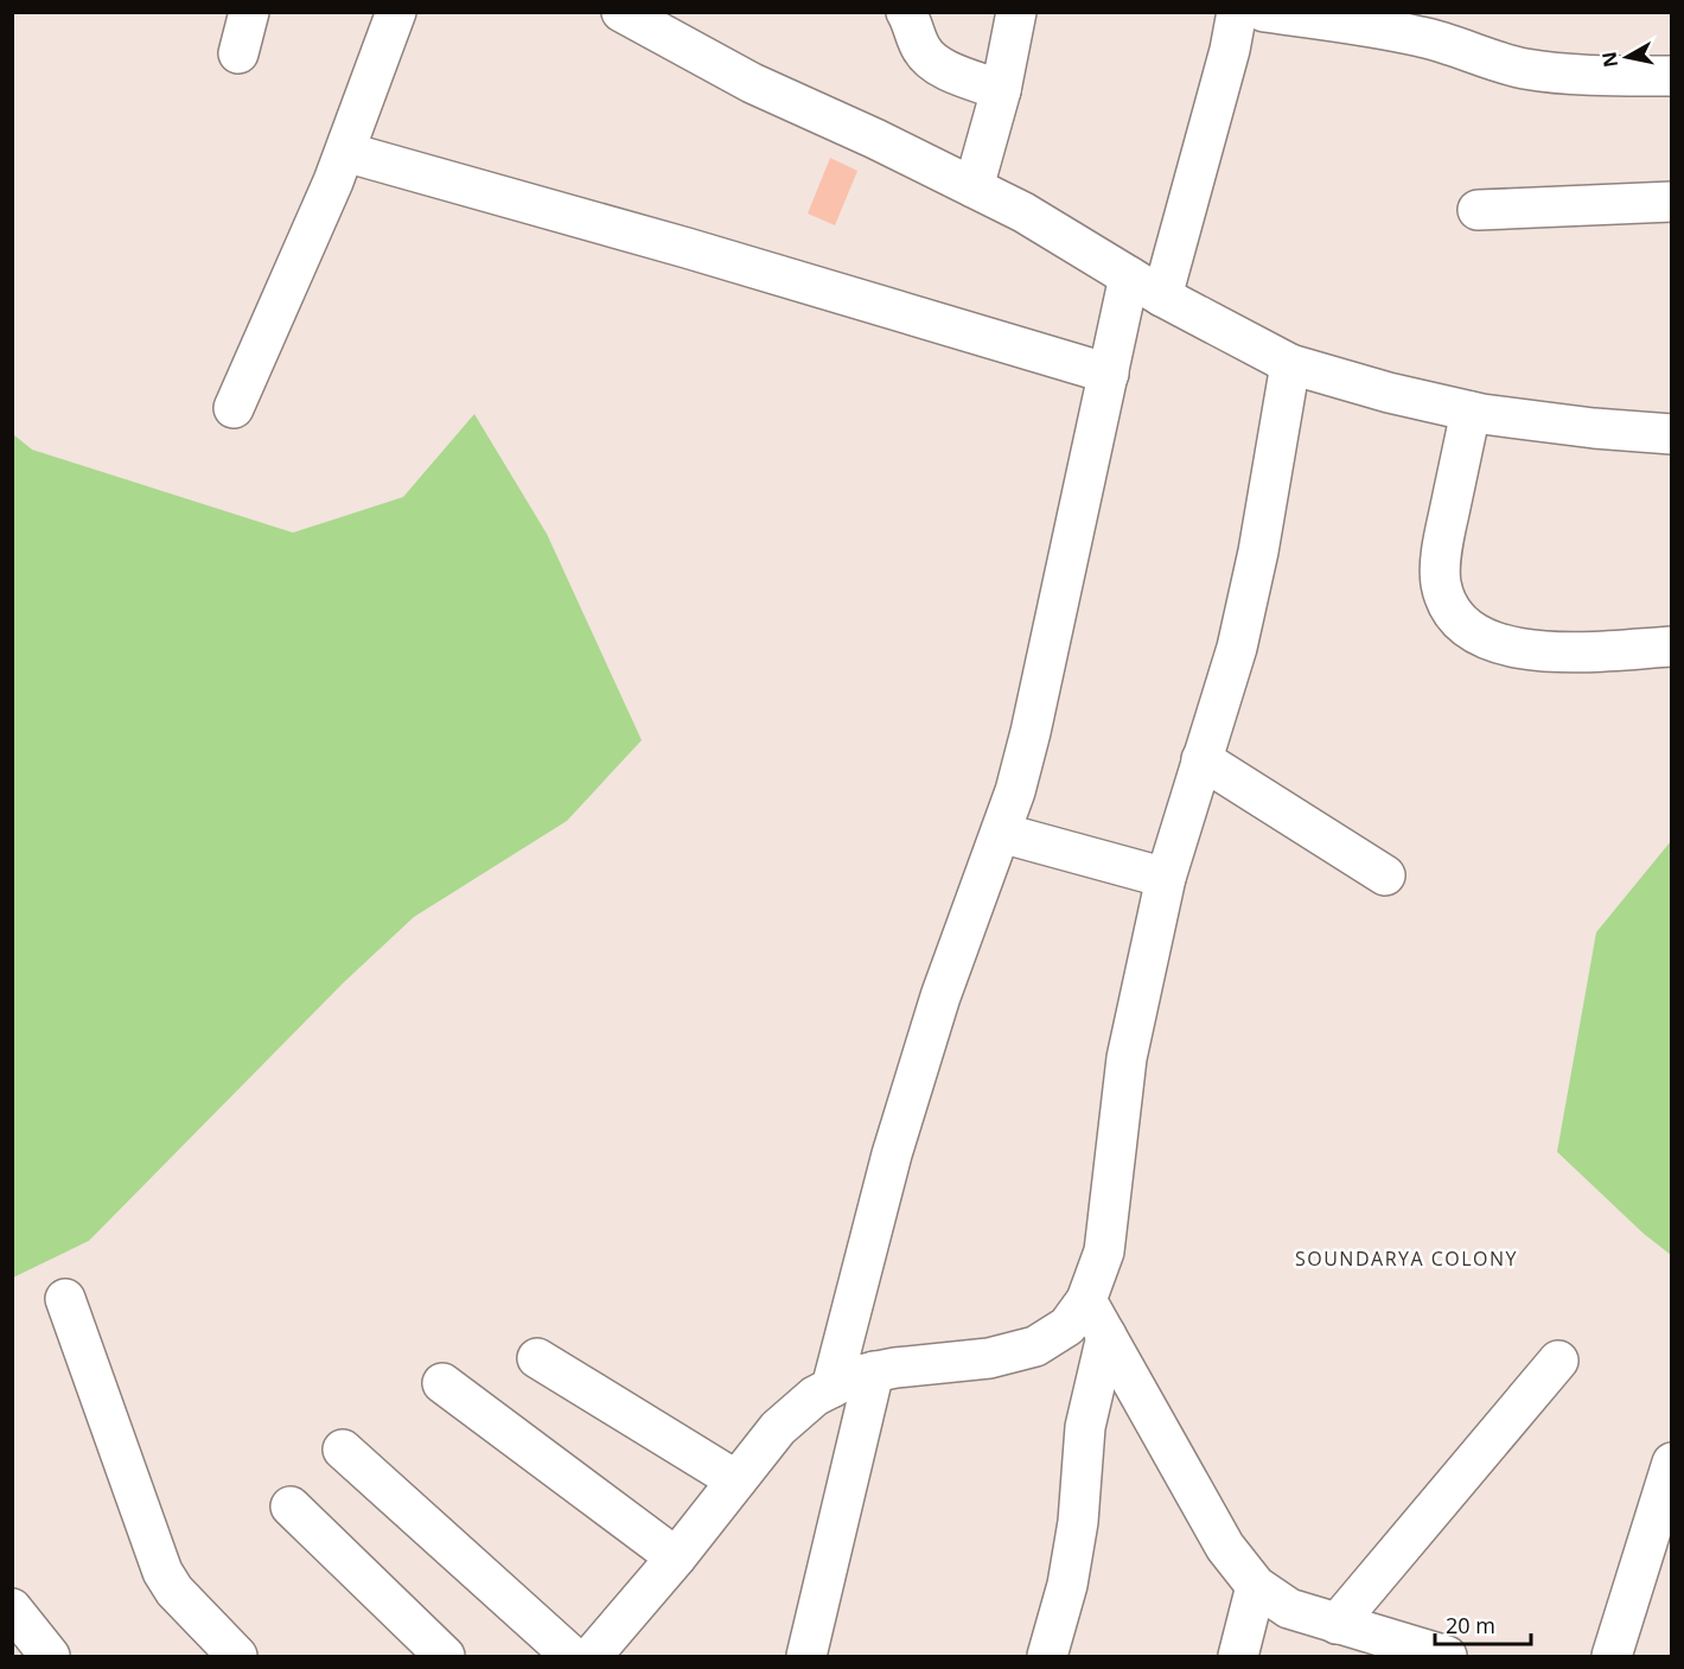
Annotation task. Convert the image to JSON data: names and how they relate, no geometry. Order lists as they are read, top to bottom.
{
  "districts": ["SOUNDARYA COLONY"],
  "scale_bar": "20 m",
  "north": "left"
}
